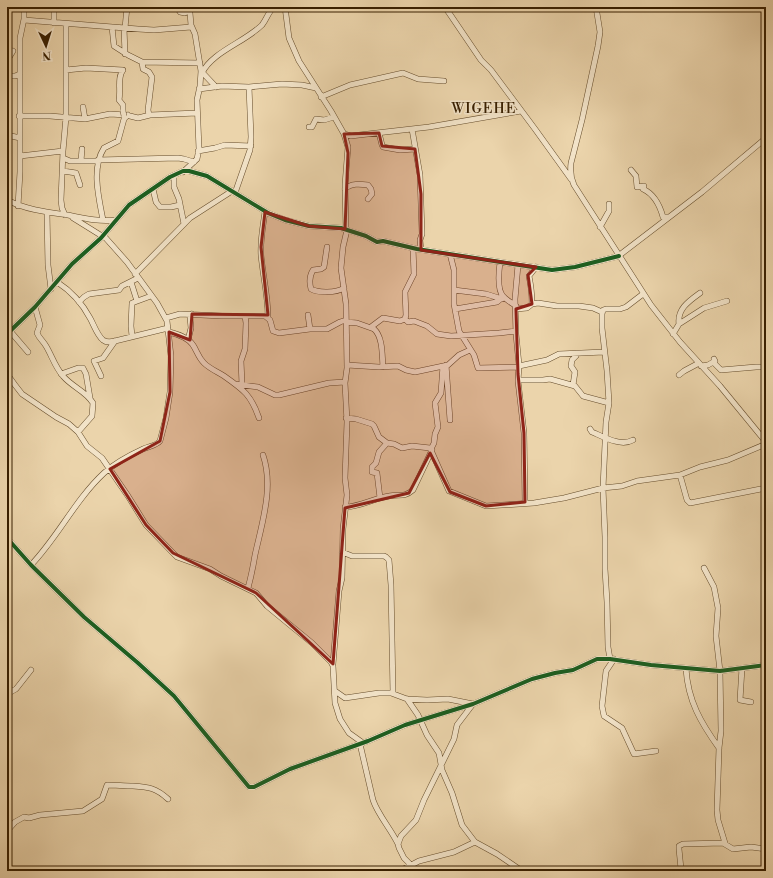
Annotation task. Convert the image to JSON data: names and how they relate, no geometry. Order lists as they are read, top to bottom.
{
  "districts": ["WIGEHE"],
  "north": "bottom"
}
